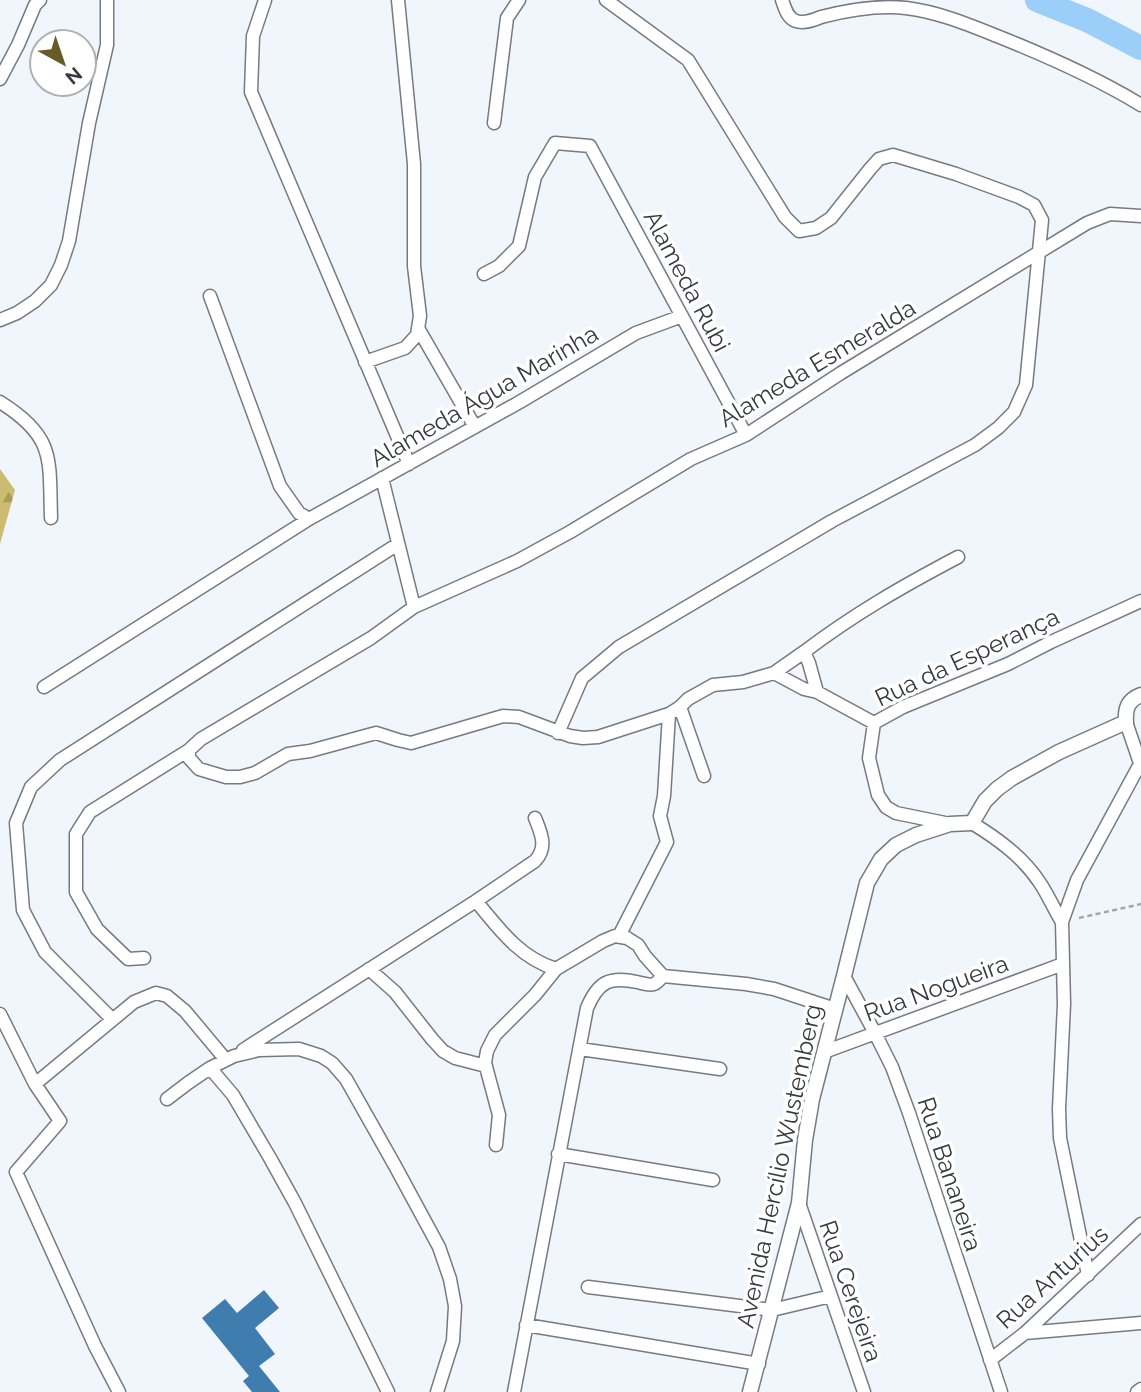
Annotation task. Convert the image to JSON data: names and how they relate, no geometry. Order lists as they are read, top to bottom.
{
  "streets": {
    "street": [
      "Alameda Rubi",
      "Alameda Esmeralda",
      "Alameda Água Marinha",
      "Rua da Esperança",
      "Rua Nogueira",
      "Avenida Hercílio Wustemberg",
      "Rua Bananeira",
      "Rua Anturius",
      "Rua Cerejeira"
    ]
  },
  "crossings": [
    ["Alameda Rubi", "Alameda Esmeralda"],
    ["Alameda Rubi", "Alameda Água Marinha"],
    ["Rua da Esperança", "Rua Nogueira"],
    ["Rua da Esperança", "Avenida Hercílio Wustemberg"],
    ["Rua da Esperança", "Rua Bananeira"],
    ["Rua Nogueira", "Avenida Hercílio Wustemberg"],
    ["Rua Nogueira", "Rua Bananeira"],
    ["Avenida Hercílio Wustemberg", "Rua Bananeira"],
    ["Avenida Hercílio Wustemberg", "Rua Cerejeira"],
    ["Rua Bananeira", "Rua Anturius"]
  ],
  "north": "bottom right"
}
